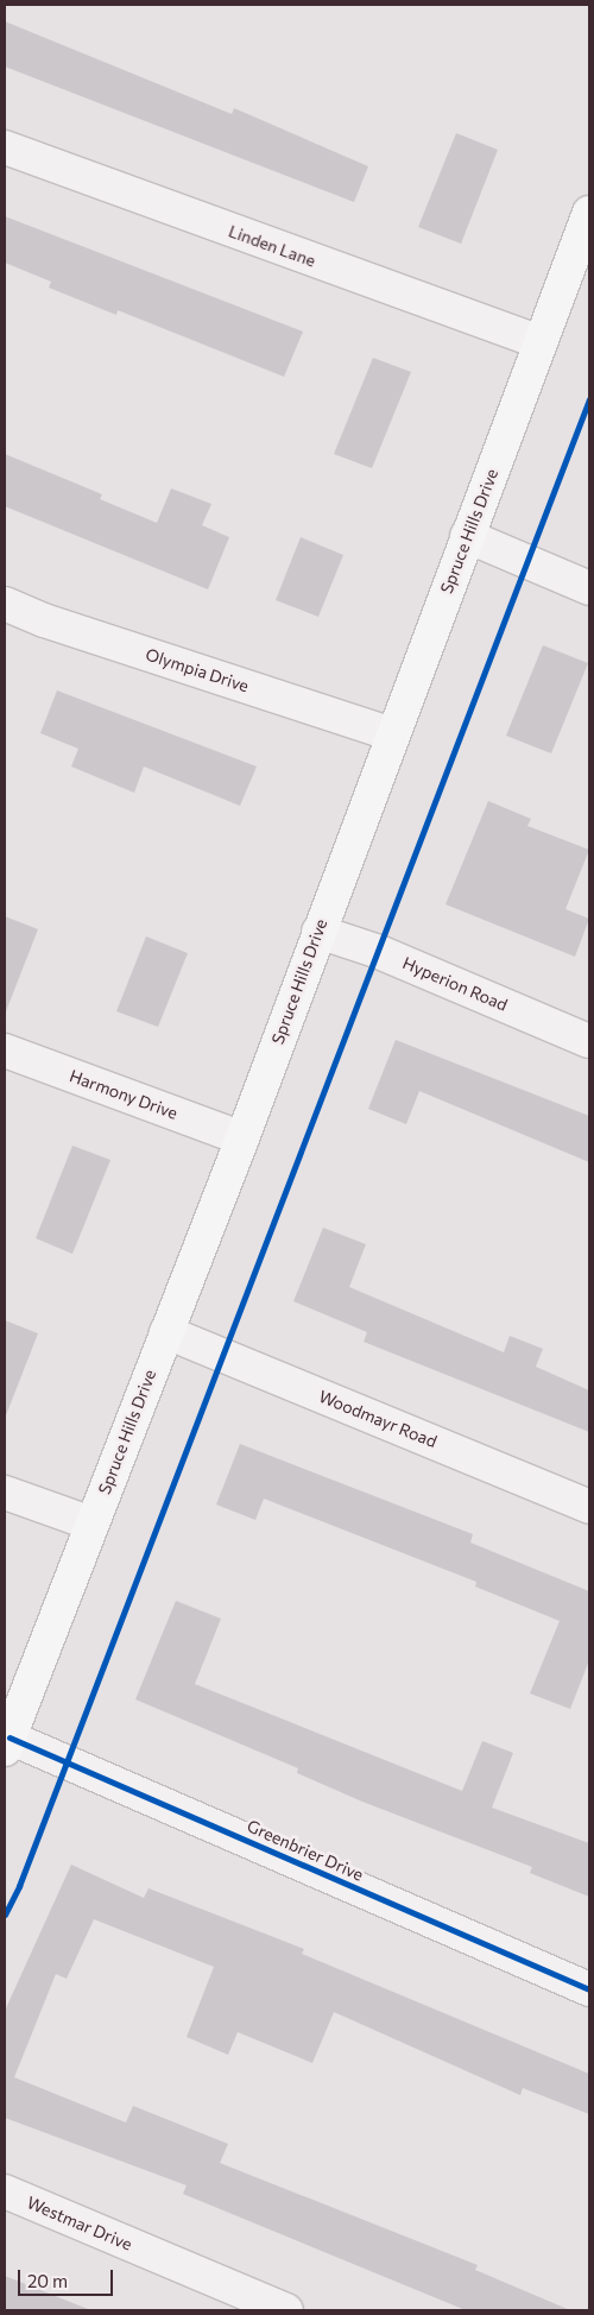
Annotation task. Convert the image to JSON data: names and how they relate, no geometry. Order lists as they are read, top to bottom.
{
  "streets": {
    "main road": ["Spruce Hills Drive"],
    "street": [
      "Linden Lane",
      "Olympia Drive",
      "Hyperion Road",
      "Harmony Drive",
      "Woodmayr Road",
      "Greenbrier Drive",
      "Westmar Drive"
    ]
  },
  "crossings": [
    ["Linden Lane", "Spruce Hills Drive"],
    ["Spruce Hills Drive", "Olympia Drive"],
    ["Spruce Hills Drive", "Hyperion Road"],
    ["Spruce Hills Drive", "Harmony Drive"],
    ["Spruce Hills Drive", "Woodmayr Road"],
    ["Spruce Hills Drive", "Greenbrier Drive"]
  ],
  "scale_bar": "20 m"
}
